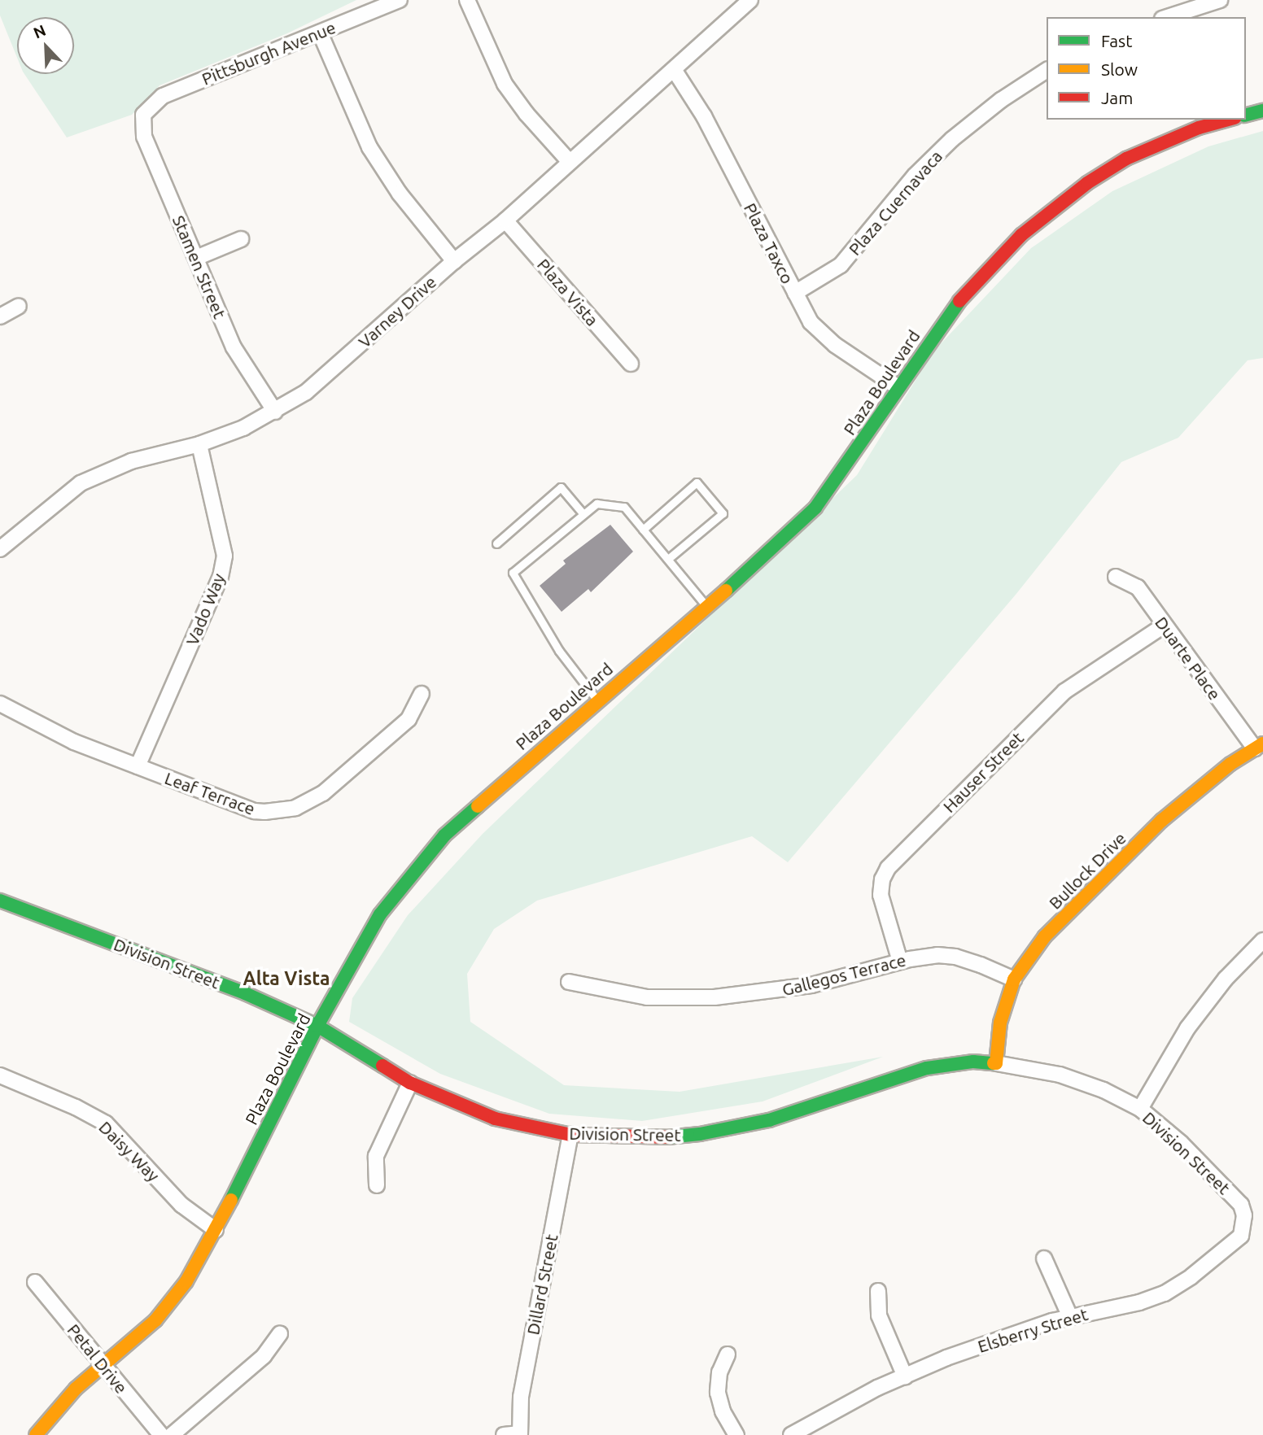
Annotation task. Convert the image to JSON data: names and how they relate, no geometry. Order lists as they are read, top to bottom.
{
  "streets": {
    "main road": ["Plaza Boulevard", "Bullock Drive", "Division Street"],
    "street": [
      "Pittsburgh Avenue",
      "Plaza Cuernavaca",
      "Plaza Taxco",
      "Stamen Street",
      "Plaza Vista",
      "Varney Drive",
      "Vado Way",
      "Duarte Place",
      "Hauser Street",
      "Leaf Terrace",
      "Gallegos Terrace",
      "Daisy Way",
      "Dillard Street",
      "Elsberry Street",
      "Petal Drive"
    ]
  },
  "crossings": [
    ["Pittsburgh Avenue", "Stamen Street"],
    ["Plaza Cuernavaca", "Plaza Taxco"],
    ["Plaza Taxco", "Varney Drive"],
    ["Plaza Taxco", "Plaza Boulevard"],
    ["Stamen Street", "Varney Drive"],
    ["Plaza Vista", "Varney Drive"],
    ["Varney Drive", "Vado Way"],
    ["Plaza Boulevard", "Division Street"],
    ["Plaza Boulevard", "Daisy Way"],
    ["Plaza Boulevard", "Petal Drive"],
    ["Vado Way", "Leaf Terrace"],
    ["Duarte Place", "Hauser Street"],
    ["Duarte Place", "Bullock Drive"],
    ["Hauser Street", "Gallegos Terrace"],
    ["Bullock Drive", "Division Street"],
    ["Bullock Drive", "Gallegos Terrace"],
    ["Division Street", "Dillard Street"],
    ["Division Street", "Elsberry Street"]
  ],
  "districts": ["Alta Vista"],
  "legend": ["Fast", "Slow", "Jam"],
  "north": "top left"
}
